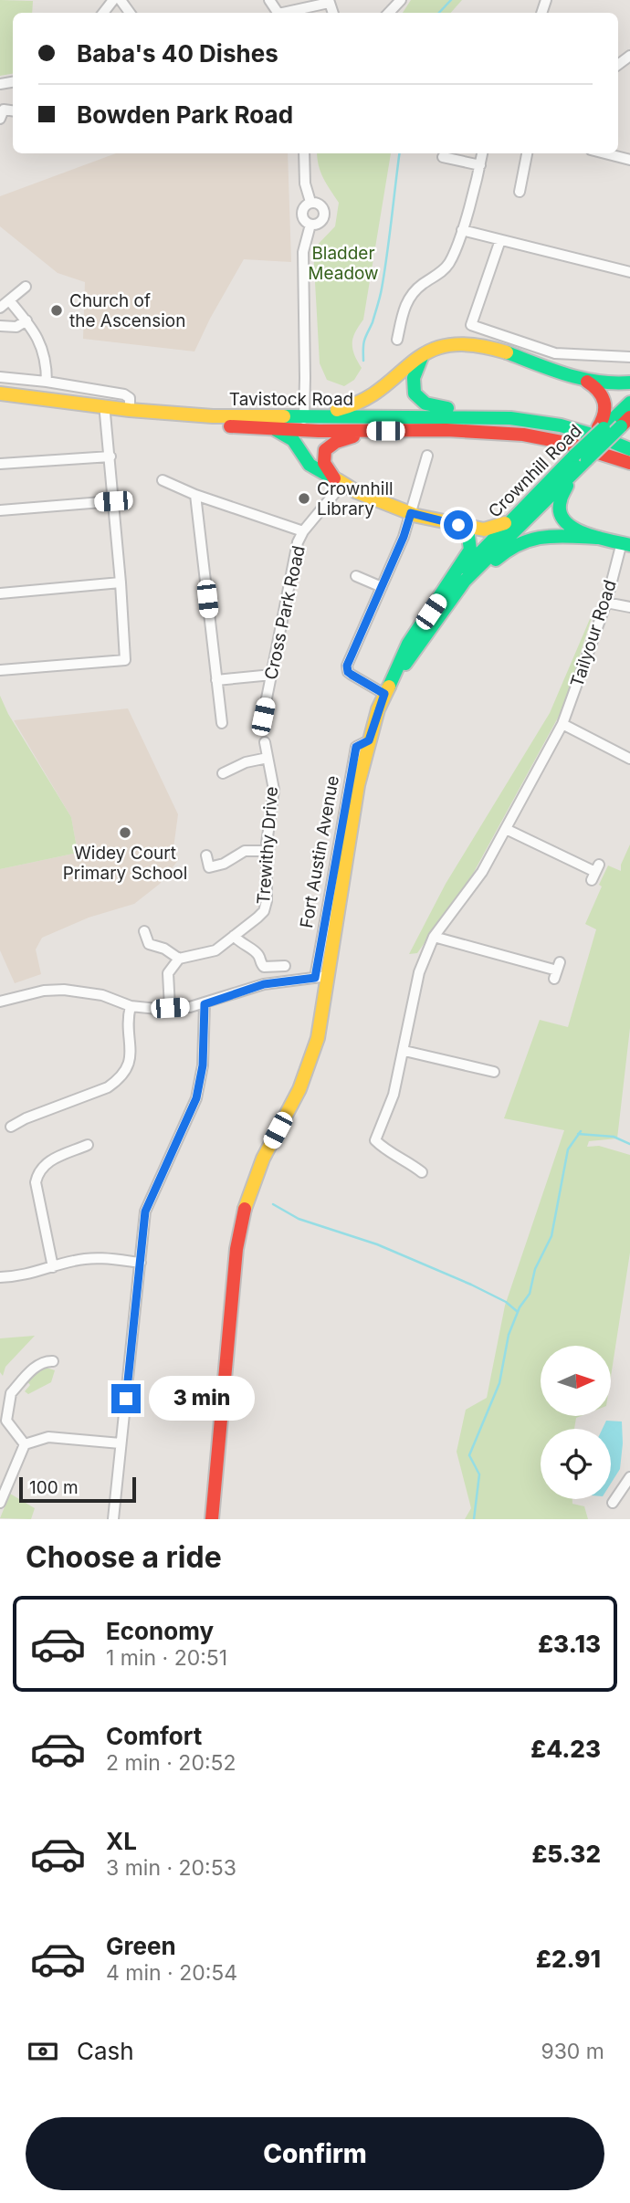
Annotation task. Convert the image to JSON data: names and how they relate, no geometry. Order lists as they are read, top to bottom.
{
  "streets": {
    "main road": ["Tavistock Road", "Crownhill Road", "Fort Austin Avenue"],
    "street": ["Cross Park Road", "Tailyour Road", "Trewithy Drive"]
  },
  "crossings": [
    ["Crownhill Road", "Fort Austin Avenue"]
  ],
  "parks": ["Bladder Meadow"],
  "places": ["Church of the Ascension", "Crownhill Library", "Widey Court Primary School"],
  "scale_bar": "100 m",
  "north": "right",
  "page": {
    "banner": ["Baba's 40 Dishes", "Bowden Park Road"],
    "bubble": "3 min",
    "scale": "100 m",
    "heading": "Choose a ride",
    "list": [
      {
        "name": "Economy",
        "note": "1 min · 20:51",
        "value": "£3.13"
      },
      {
        "name": "Comfort",
        "note": "2 min · 20:52",
        "value": "£4.23"
      },
      {
        "name": "XL",
        "note": "3 min · 20:53",
        "value": "£5.32"
      },
      {
        "name": "Green",
        "note": "4 min · 20:54",
        "value": "£2.91"
      }
    ],
    "pay": ["Cash", "930 m"],
    "buttons": "Confirm"
  }
}
